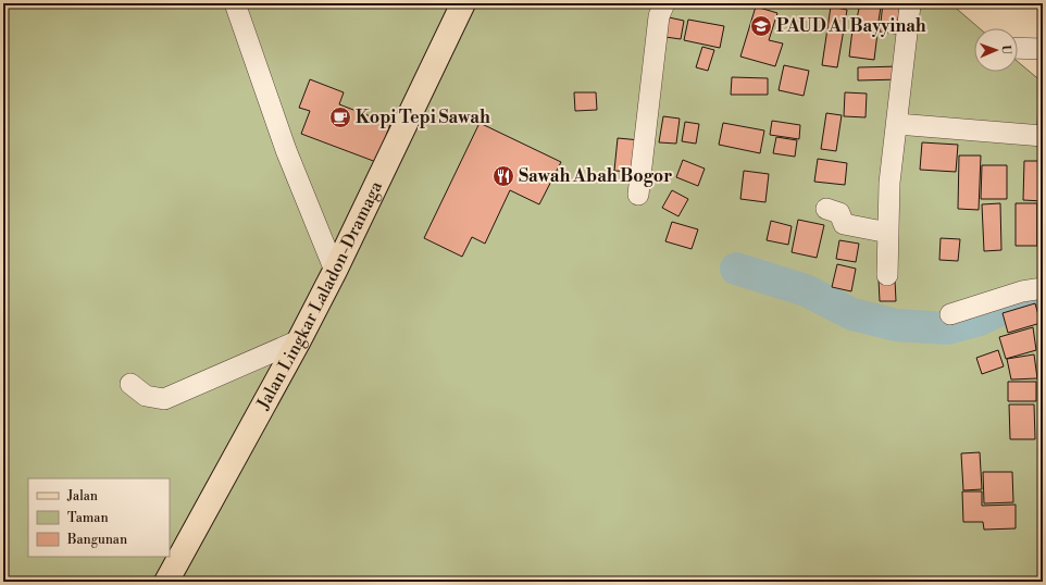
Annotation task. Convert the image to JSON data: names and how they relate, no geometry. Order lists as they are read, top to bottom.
{
  "streets": {
    "main road": ["Jalan Lingkar Laladon-Dramaga"]
  },
  "places": {
    "school or university": ["PAUD Al Bayyinah"],
    "cafe": ["Kopi Tepi Sawah"],
    "restaurant": ["Sawah Abah Bogor"]
  },
  "legend": ["Jalan", "Taman", "Bangunan"],
  "north": "right"
}
